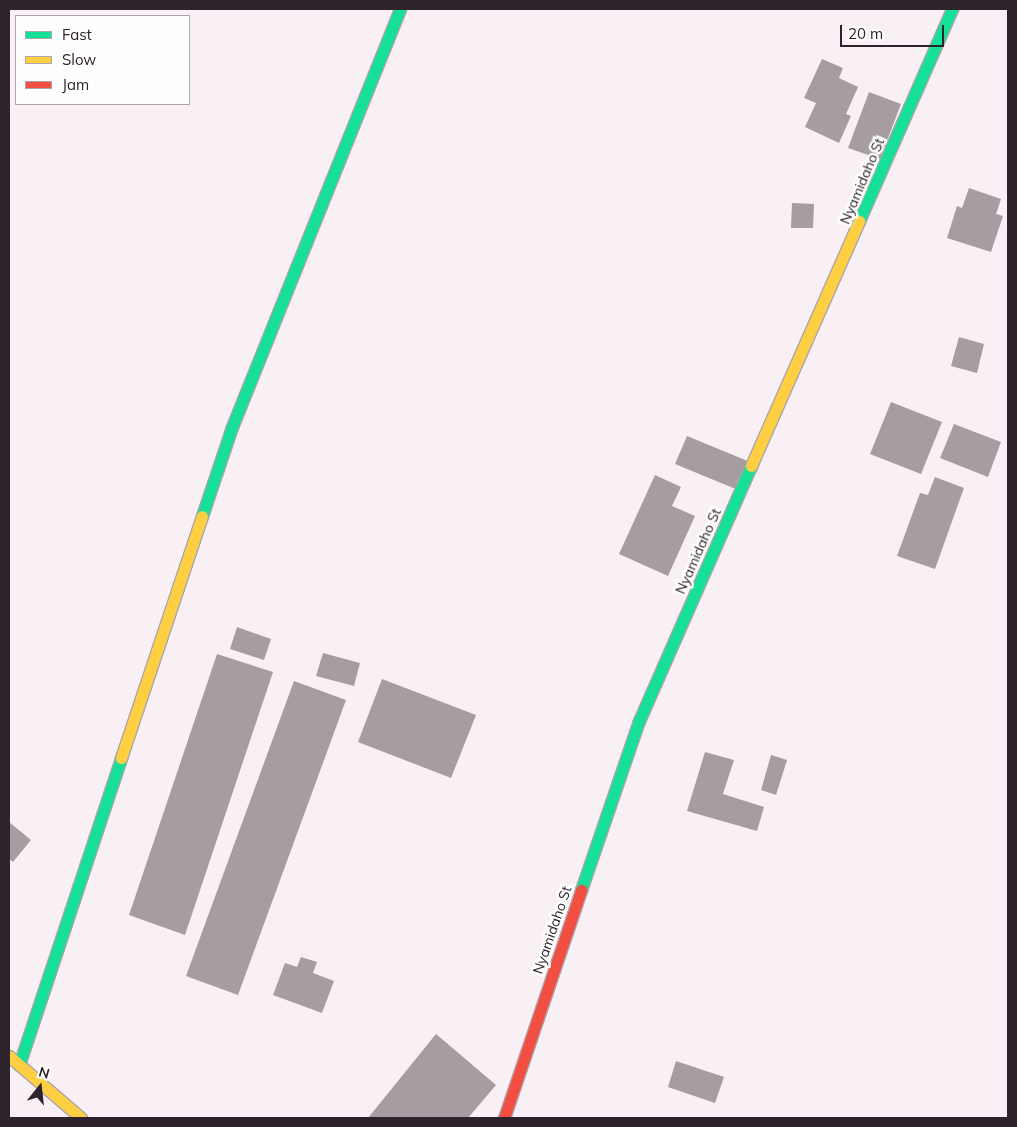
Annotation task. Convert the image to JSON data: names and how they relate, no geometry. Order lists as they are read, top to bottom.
{
  "streets": {
    "main road": ["Nyamidaho St"]
  },
  "legend": ["Fast", "Slow", "Jam"],
  "scale_bar": "20 m",
  "north": "top"
}
